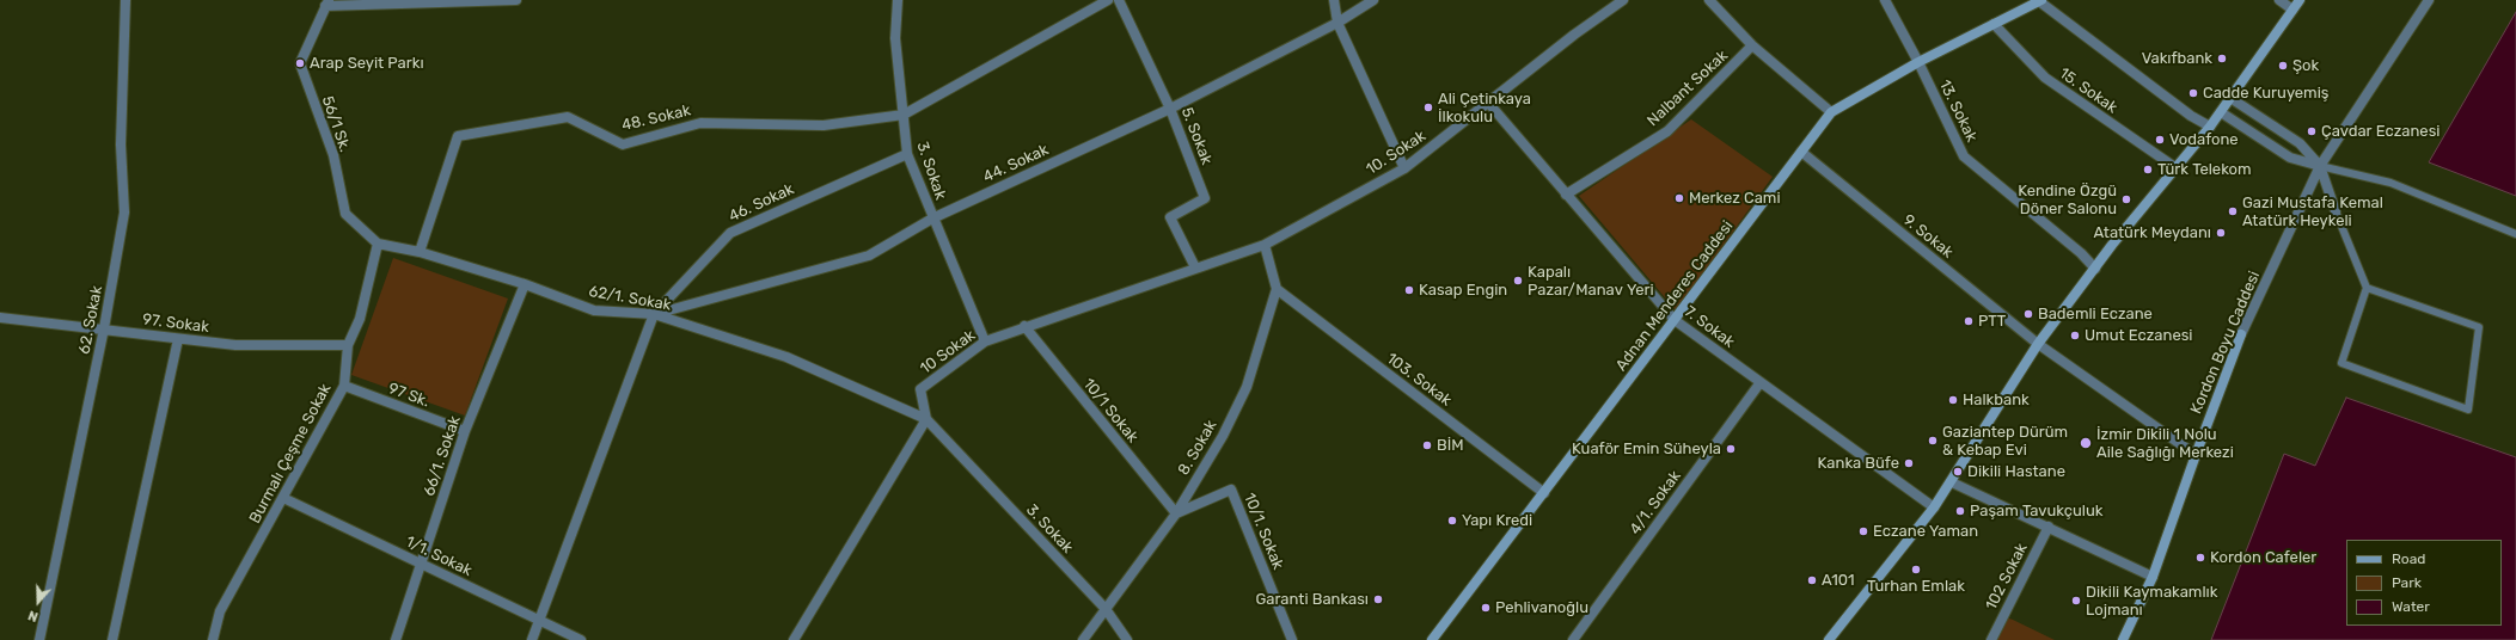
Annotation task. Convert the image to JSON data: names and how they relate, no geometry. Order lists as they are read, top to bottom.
{
  "streets": {
    "main road": ["Adnan Menderes Caddesi", "Kordon Boyu Caddesi"],
    "street": [
      "Nalbant Sokak",
      "15. Sokak",
      "13. Sokak",
      "48. Sokak",
      "56/1 Sk.",
      "5. Sokak",
      "10. Sokak",
      "44. Sokak",
      "3. Sokak",
      "46. Sokak",
      "9. Sokak",
      "62/1. Sokak",
      "62. Sokak",
      "97. Sokak",
      "7. Sokak",
      "10 Sokak",
      "103. Sokak",
      "97 Sk.",
      "10/1 Sokak",
      "8. Sokak",
      "Burmalı Çeşme Sokak",
      "66/1. Sokak",
      "4/1. Sokak",
      "10/1. Sokak",
      "1/1. Sokak",
      "102 Sokak"
    ]
  },
  "crossings": [
    ["Nalbant Sokak", "7. Sokak"],
    ["15. Sokak", "Adnan Menderes Caddesi"],
    ["13. Sokak", "Adnan Menderes Caddesi"],
    ["48. Sokak", "3. Sokak"],
    ["48. Sokak", "62/1. Sokak"],
    ["56/1 Sk.", "62/1. Sokak"],
    ["56/1 Sk.", "Burmalı Çeşme Sokak"],
    ["5. Sokak", "44. Sokak"],
    ["5. Sokak", "10 Sokak"],
    ["10. Sokak", "7. Sokak"],
    ["10. Sokak", "10 Sokak"],
    ["44. Sokak", "3. Sokak"],
    ["44. Sokak", "46. Sokak"],
    ["44. Sokak", "62/1. Sokak"],
    ["3. Sokak", "46. Sokak"],
    ["3. Sokak", "62/1. Sokak"],
    ["3. Sokak", "10 Sokak"],
    ["3. Sokak", "8. Sokak"],
    ["46. Sokak", "62/1. Sokak"],
    ["9. Sokak", "Adnan Menderes Caddesi"],
    ["9. Sokak", "Kordon Boyu Caddesi"],
    ["Adnan Menderes Caddesi", "7. Sokak"],
    ["Adnan Menderes Caddesi", "103. Sokak"],
    ["62/1. Sokak", "10 Sokak"],
    ["62/1. Sokak", "Burmalı Çeşme Sokak"],
    ["62/1. Sokak", "66/1. Sokak"],
    ["62. Sokak", "97. Sokak"],
    ["97. Sokak", "Burmalı Çeşme Sokak"],
    ["7. Sokak", "4/1. Sokak"],
    ["10 Sokak", "10/1 Sokak"],
    ["103. Sokak", "8. Sokak"],
    ["97 Sk.", "Burmalı Çeşme Sokak"],
    ["97 Sk.", "66/1. Sokak"],
    ["10/1 Sokak", "8. Sokak"],
    ["10/1 Sokak", "10/1. Sokak"],
    ["8. Sokak", "10/1. Sokak"],
    ["Burmalı Çeşme Sokak", "1/1. Sokak"],
    ["66/1. Sokak", "1/1. Sokak"]
  ],
  "places": [
    "Vakıfbank",
    "Arap Seyit Parkı",
    "Şok",
    "Cadde Kuruyemiş",
    "Ali Çetinkaya İlkokulu",
    "Çavdar Eczanesi",
    "Vodafone",
    "Türk Telekom",
    "Merkez Cami",
    "Kendine Özgü Döner Salonu",
    "Gazi Mustafa Kemal Atatürk Heykeli",
    "Atatürk Meydanı",
    "Kapalı Pazar/Manav Yeri",
    "Kasap Engin",
    "Bademli Eczane",
    "PTT",
    "Umut Eczanesi",
    "Halkbank",
    "Gaziantep Dürüm & Kebap Evi",
    "İzmir Dikili 1 Nolu Aile Sağlığı Merkezi",
    "BİM",
    "Kuaför Emin Süheyla",
    "Kanka Büfe",
    "Dikili Hastane",
    "Paşam Tavukçuluk",
    "Yapı Kredi",
    "Eczane Yaman",
    "Kordon Cafeler",
    "Turhan Emlak",
    "A101",
    "Garanti Bankası",
    "Dikili Kaymakamlık Lojmanı",
    "Pehlivanoğlu"
  ],
  "legend": ["Road", "Park", "Water"],
  "north": "bottom"
}
